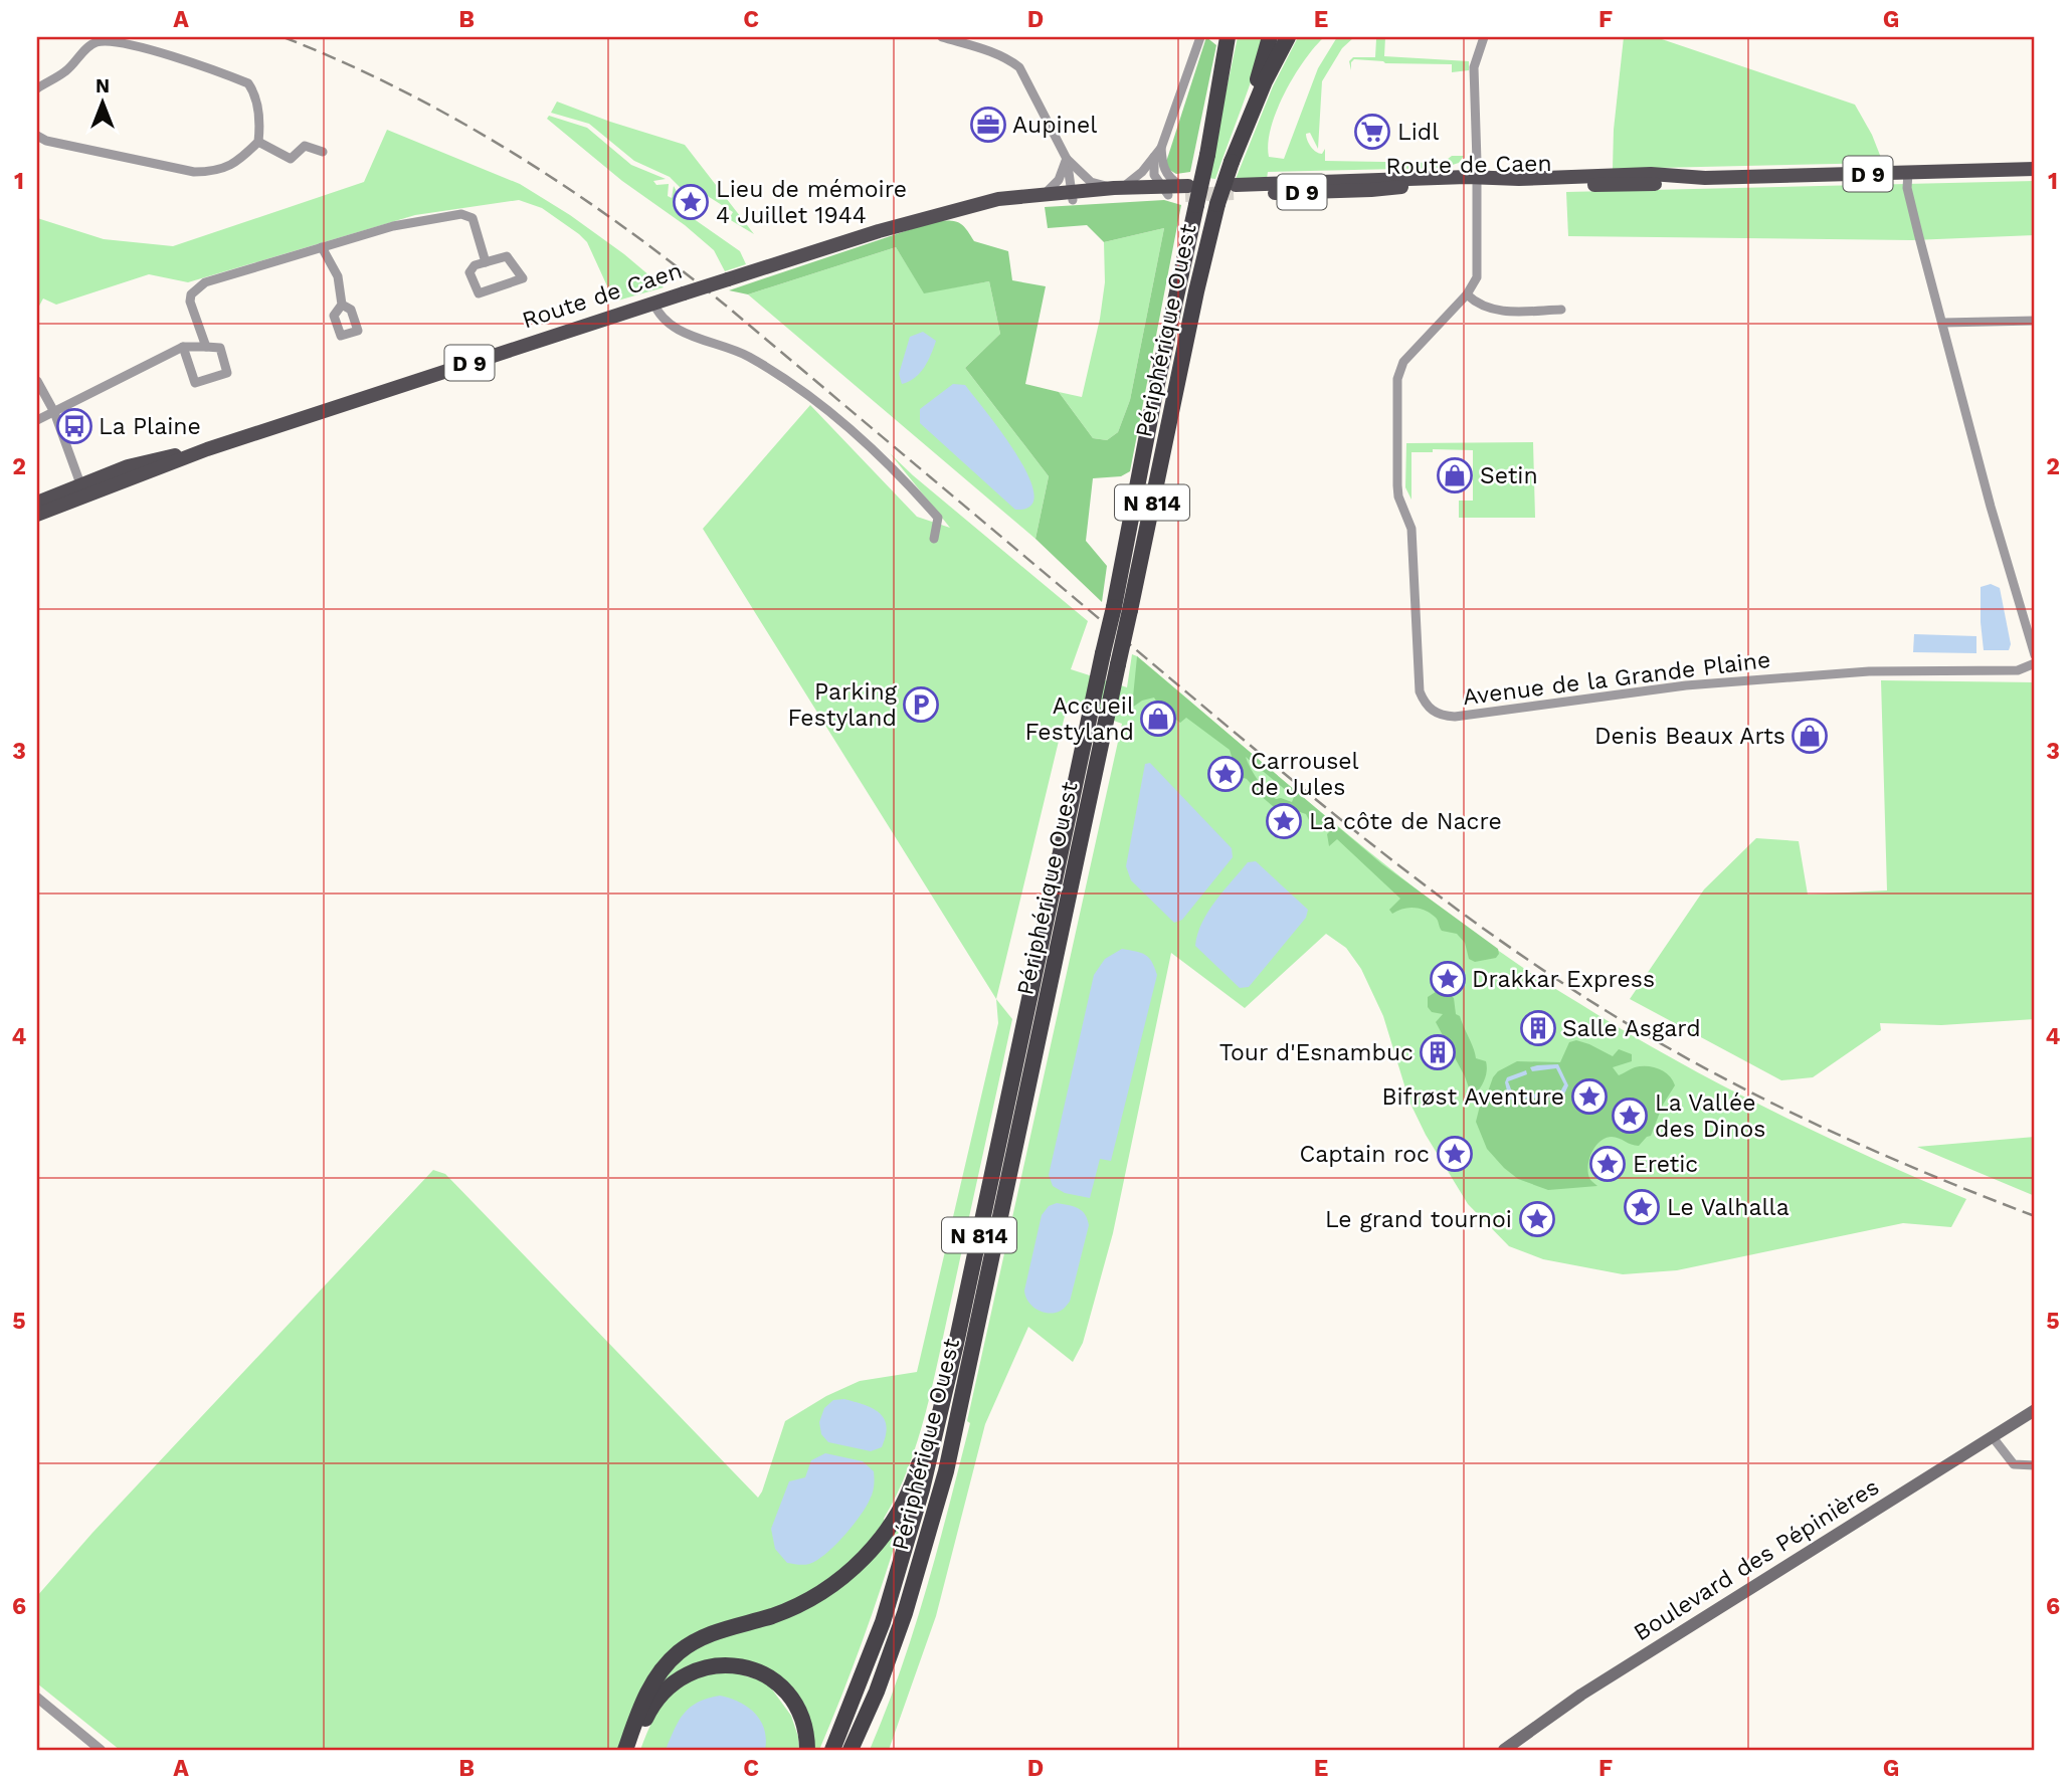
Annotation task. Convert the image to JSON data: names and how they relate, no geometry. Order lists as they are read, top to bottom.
{
  "streets": {
    "highway": ["Périphérique Ouest", "N 814"],
    "main road": ["Route de Caen", "D 9", "Boulevard des Pépinières"],
    "street": ["Avenue de la Grande Plaine"]
  },
  "crossings": [
    ["Route de Caen", "D 9"],
    ["Route de Caen", "Périphérique Ouest"],
    ["Route de Caen", "Avenue de la Grande Plaine"]
  ],
  "places": {
    "office": ["Aupinel"],
    "supermarket": ["Lidl"],
    "place": [
      "Lieu de mémoire 4 Juillet 1944",
      "Carrousel de Jules",
      "La côte de Nacre",
      "Drakkar Express",
      "Bifrøst Aventure",
      "La Vallée des Dinos",
      "Captain roc",
      "Eretic",
      "Le Valhalla",
      "Le grand tournoi"
    ],
    "bus stop": ["La Plaine"],
    "shop": ["Setin", "Accueil Festyland", "Denis Beaux Arts"],
    "parking": ["Parking Festyland"],
    "building": ["Salle Asgard", "Tour d'Esnambuc"]
  },
  "north": "top",
  "grid": {
    "columns": [
      "A",
      "B",
      "C",
      "D",
      "E",
      "F",
      "G"
    ],
    "rows": [
      "1",
      "2",
      "3",
      "4",
      "5",
      "6"
    ]
  }
}
